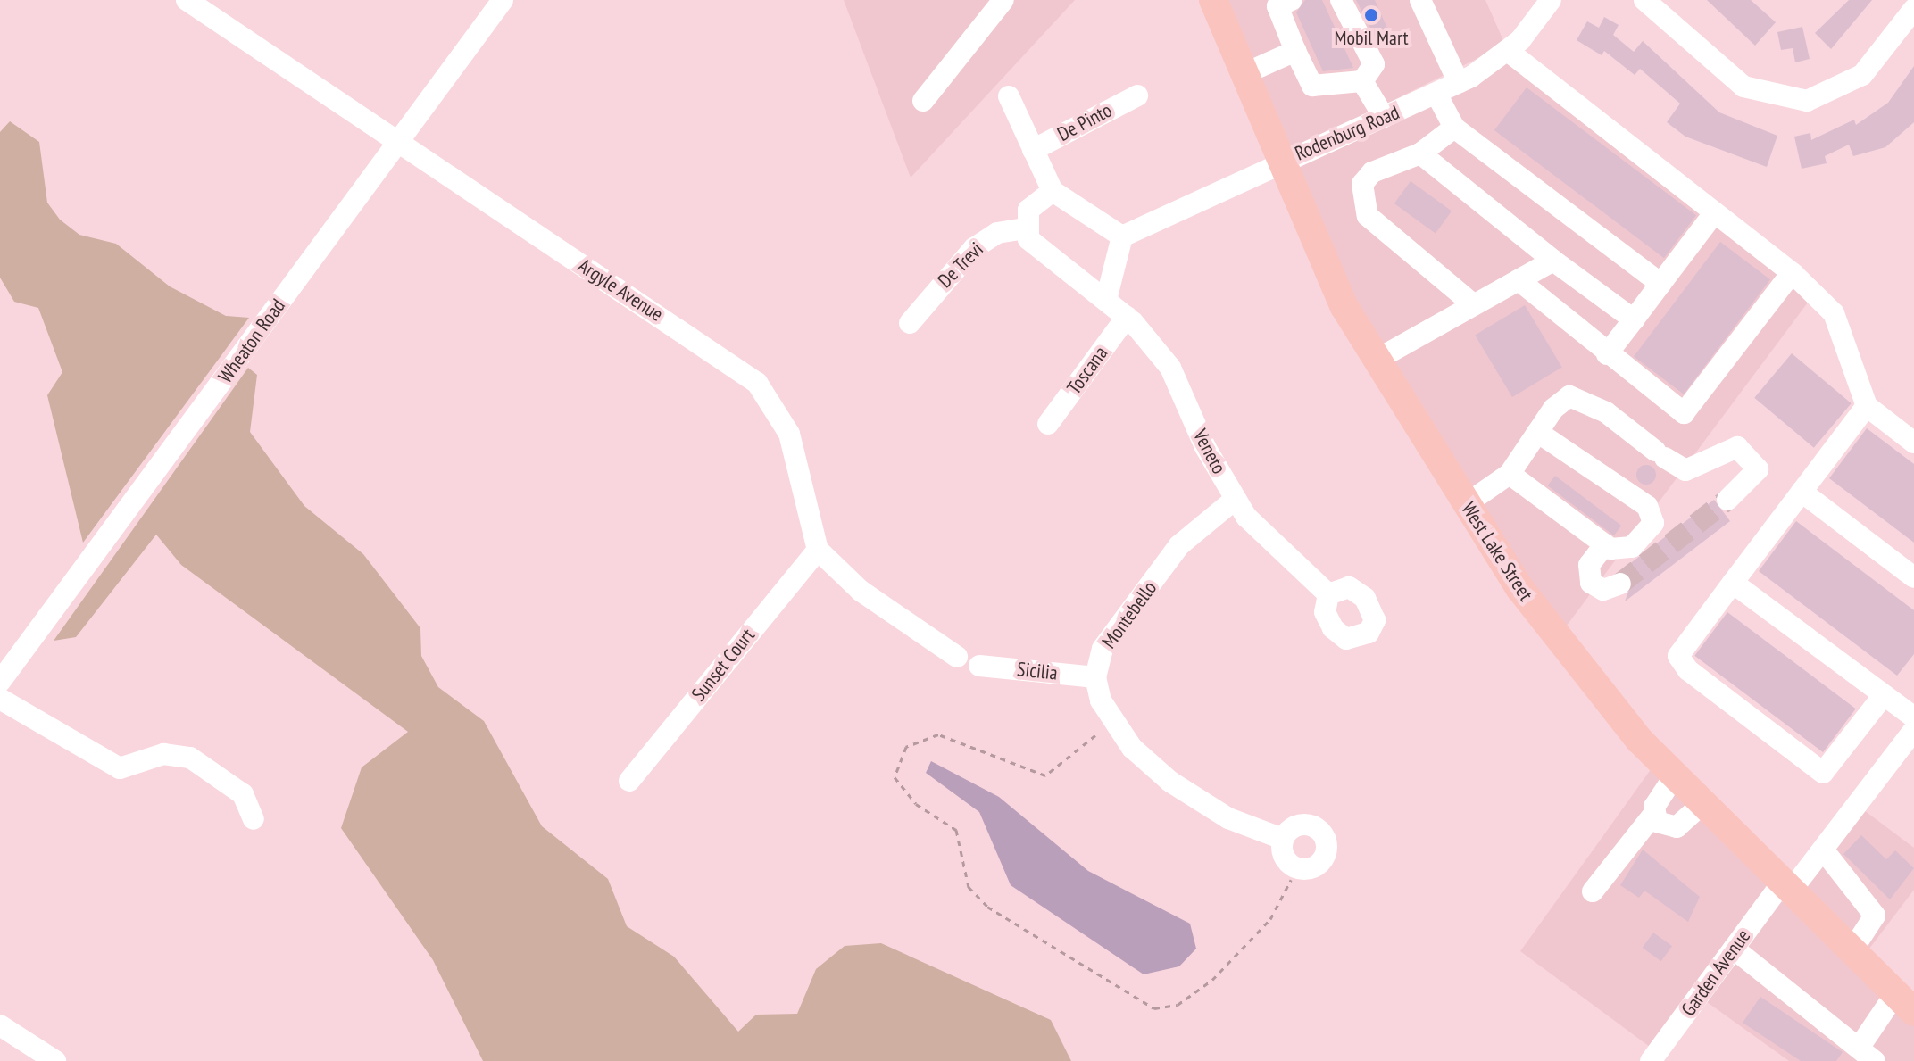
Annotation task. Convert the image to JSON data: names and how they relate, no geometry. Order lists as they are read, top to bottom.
{
  "streets": {
    "main road": ["West Lake Street"],
    "street": [
      "De Pinto",
      "Rodenburg Road",
      "De Trevi",
      "Argyle Avenue",
      "Wheaton Road",
      "Toscana",
      "Veneto",
      "Montebello",
      "Sunset Court",
      "Sicilia",
      "Garden Avenue"
    ]
  },
  "crossings": [
    ["Rodenburg Road", "West Lake Street"],
    ["De Trevi", "Veneto"],
    ["Argyle Avenue", "Wheaton Road"],
    ["Argyle Avenue", "Sunset Court"],
    ["Toscana", "Veneto"],
    ["Veneto", "Montebello"],
    ["West Lake Street", "Garden Avenue"],
    ["Montebello", "Sicilia"]
  ],
  "places": ["Mobil Mart"]
}
